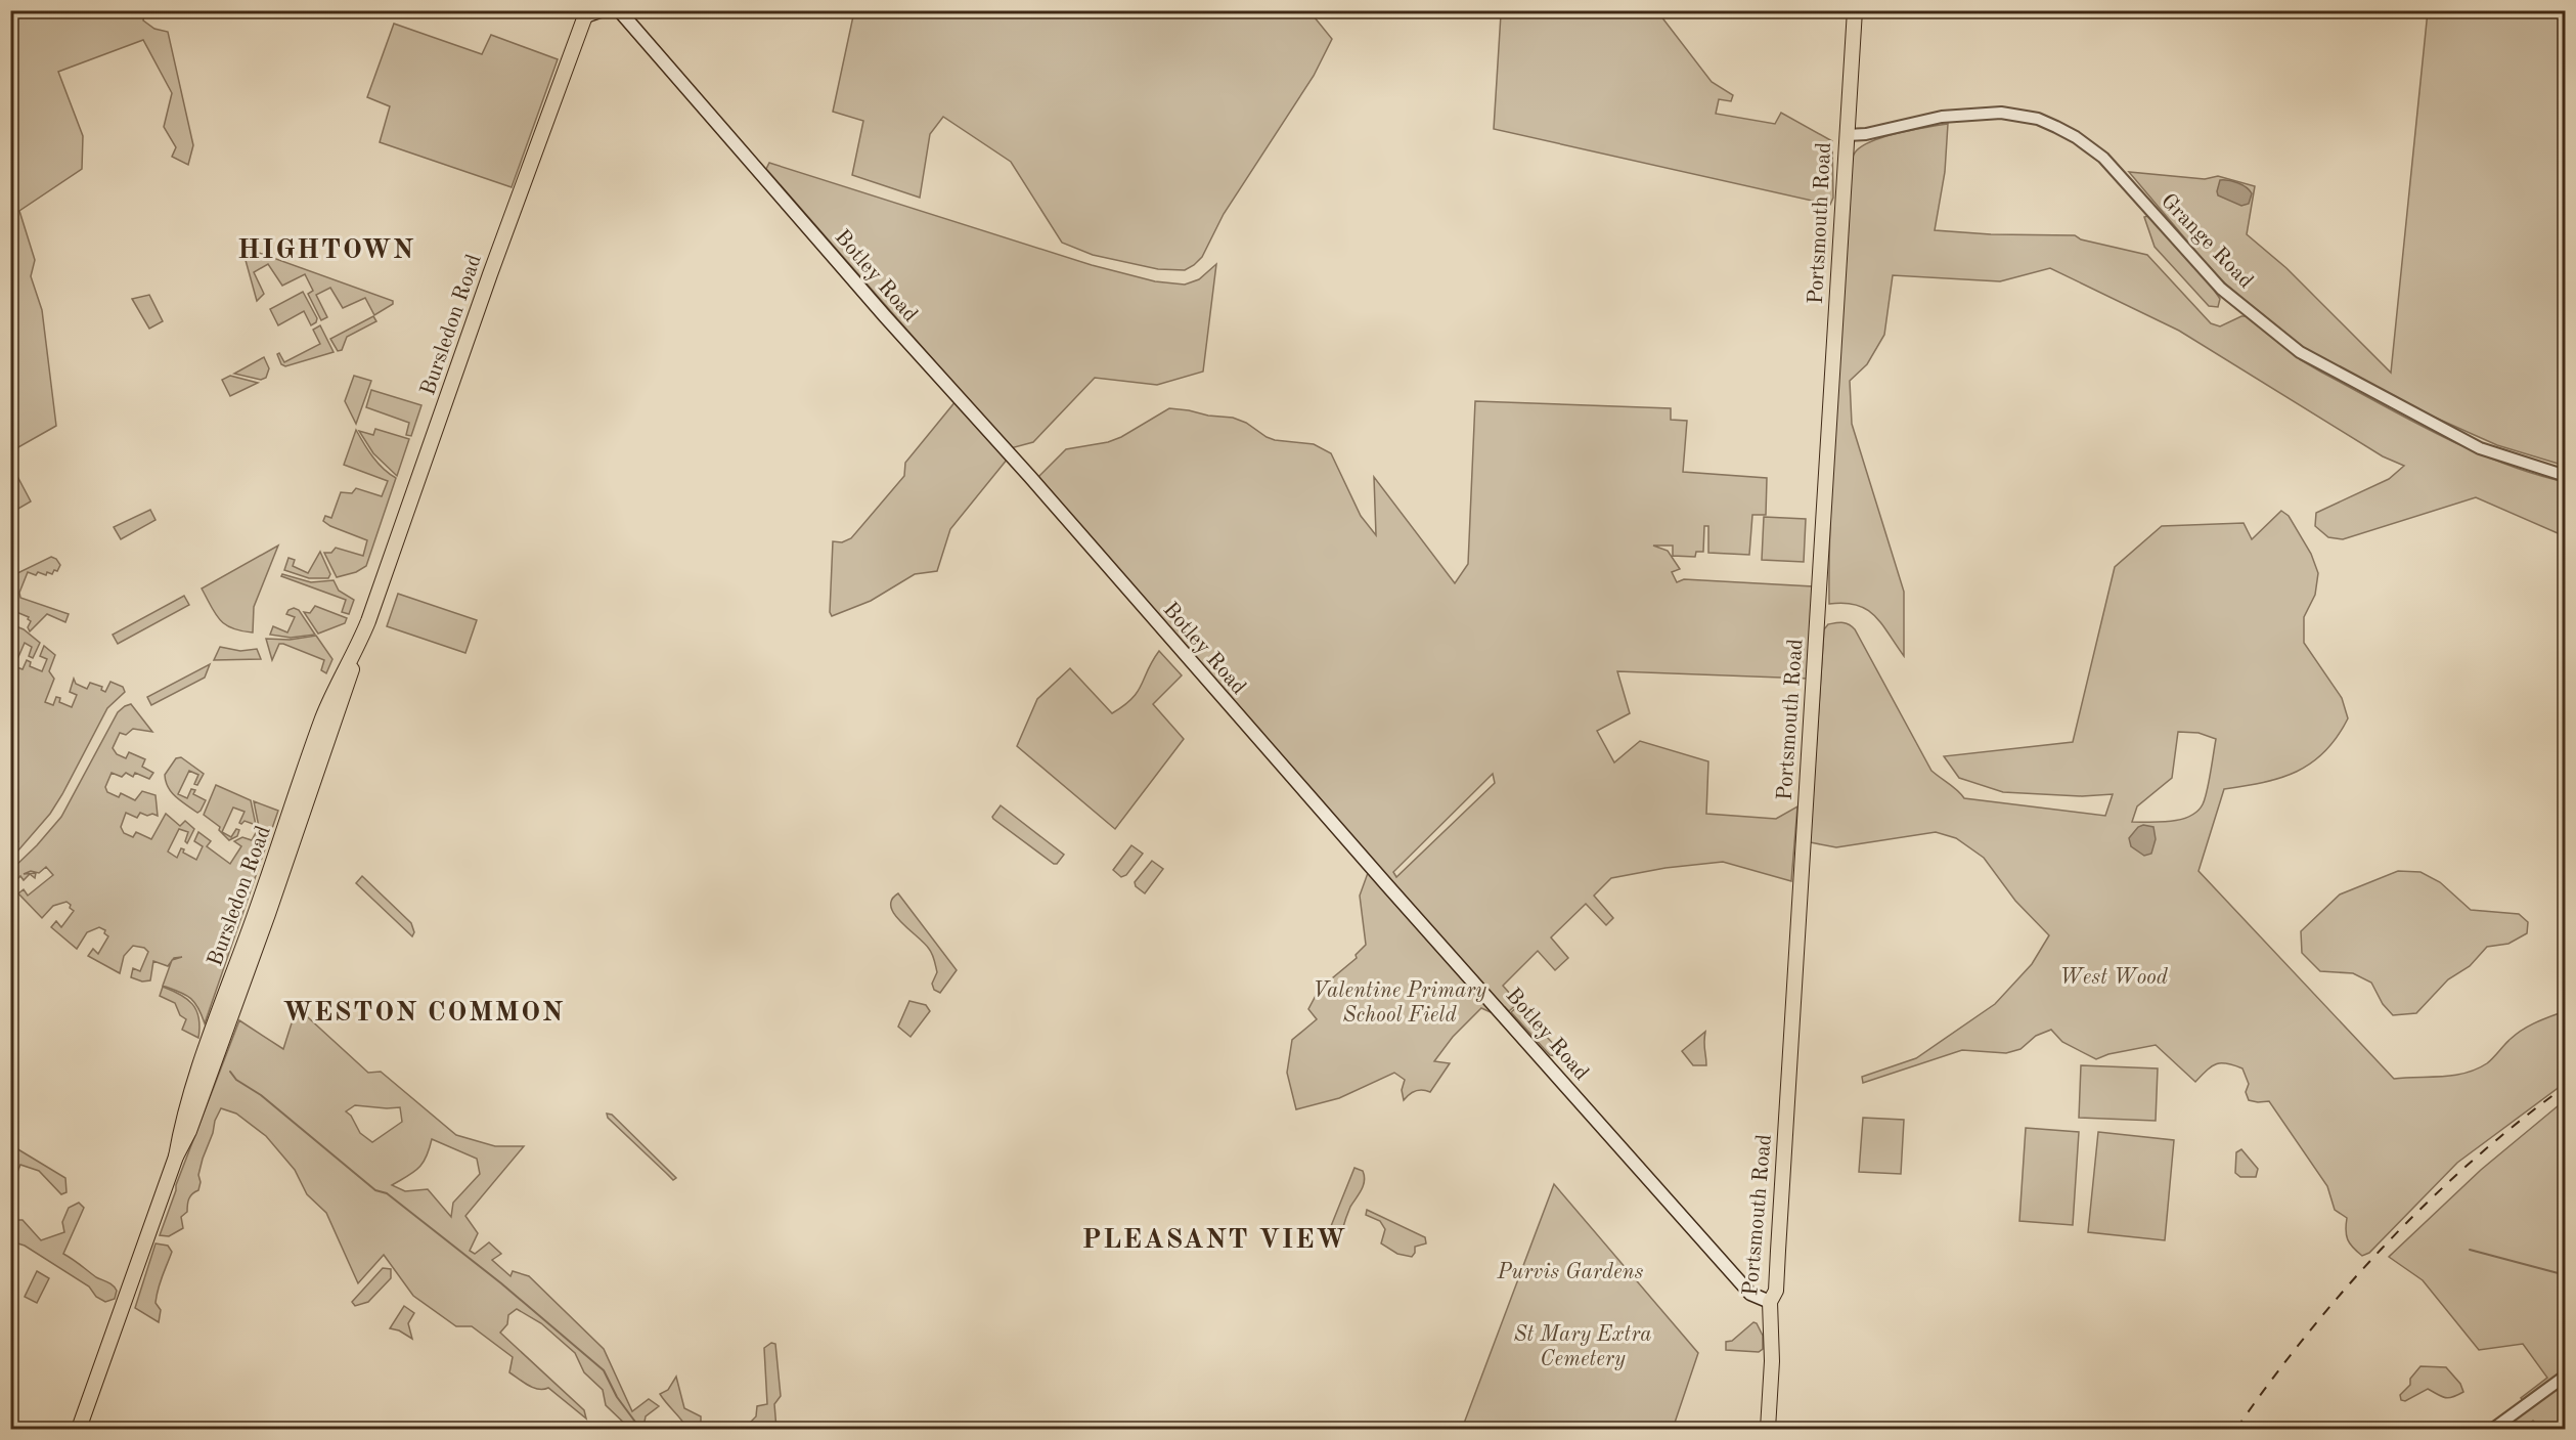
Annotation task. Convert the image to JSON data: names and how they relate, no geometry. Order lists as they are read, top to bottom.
{
  "streets": {
    "main road": ["Portsmouth Road", "Botley Road", "Bursledon Road"],
    "street": ["Grange Road"]
  },
  "crossings": [
    ["Portsmouth Road", "Grange Road"],
    ["Portsmouth Road", "Botley Road"]
  ],
  "districts": ["HIGHTOWN", "WESTON COMMON", "PLEASANT VIEW"],
  "parks": [
    "West Wood",
    "Valentine Primary School Field",
    "Purvis Gardens",
    "St Mary Extra Cemetery"
  ]
}
